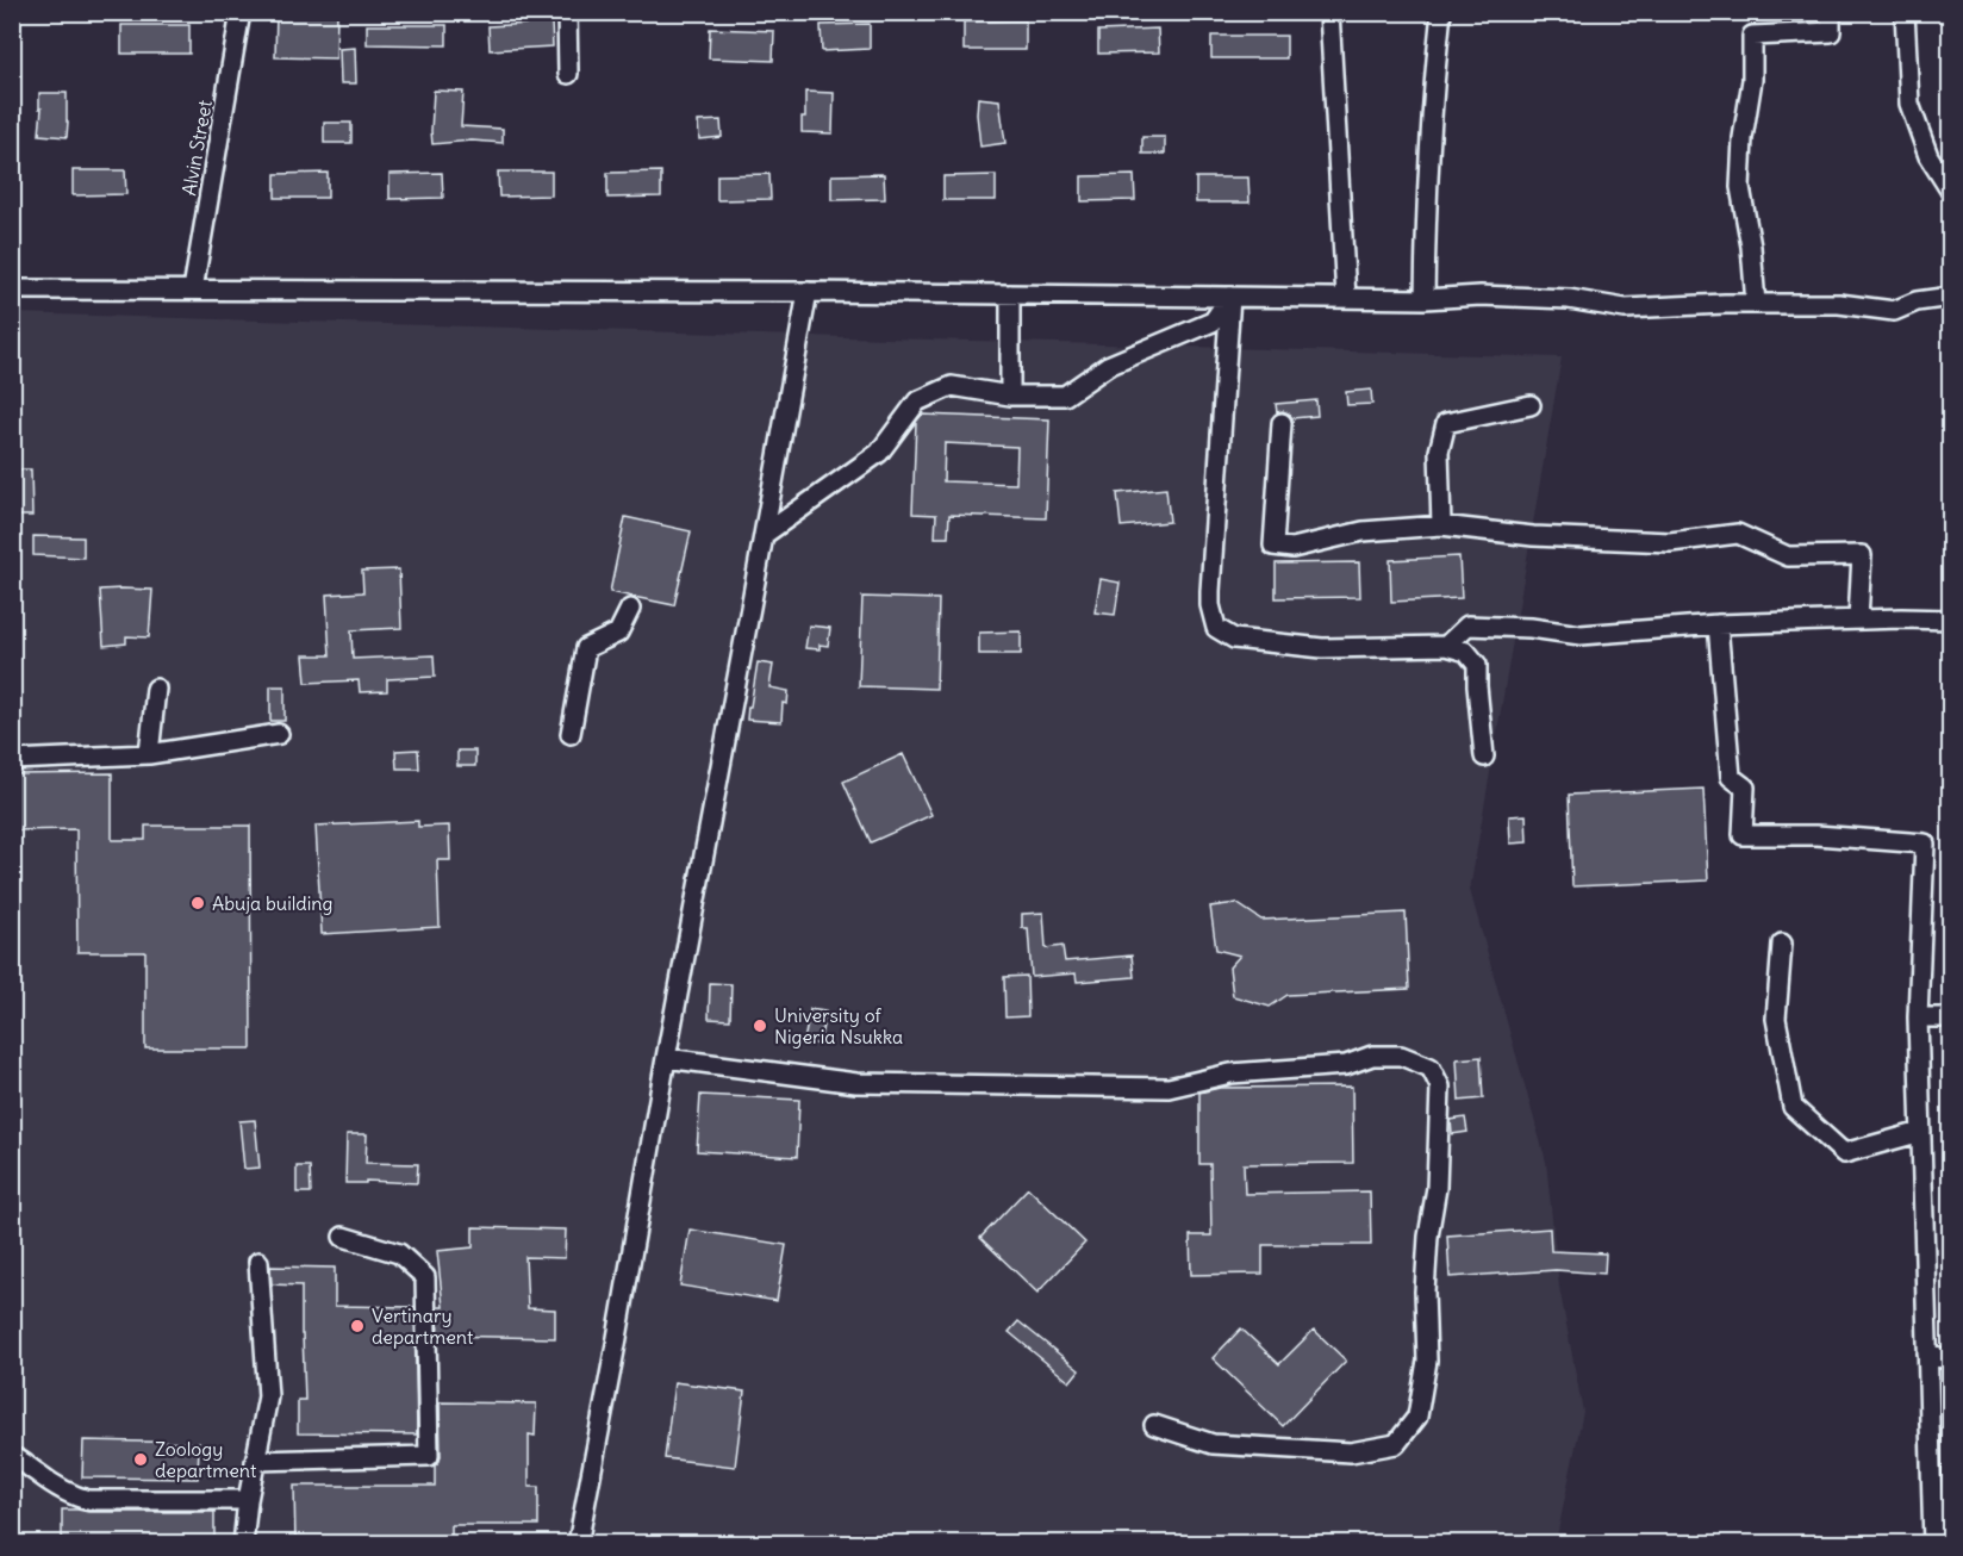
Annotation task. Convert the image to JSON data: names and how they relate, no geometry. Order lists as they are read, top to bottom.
{
  "streets": {
    "street": ["Alvin Street"]
  },
  "places": [
    "Abuja building",
    "University of Nigeria Nsukka",
    "Vertinary department",
    "Zoology department"
  ]
}
